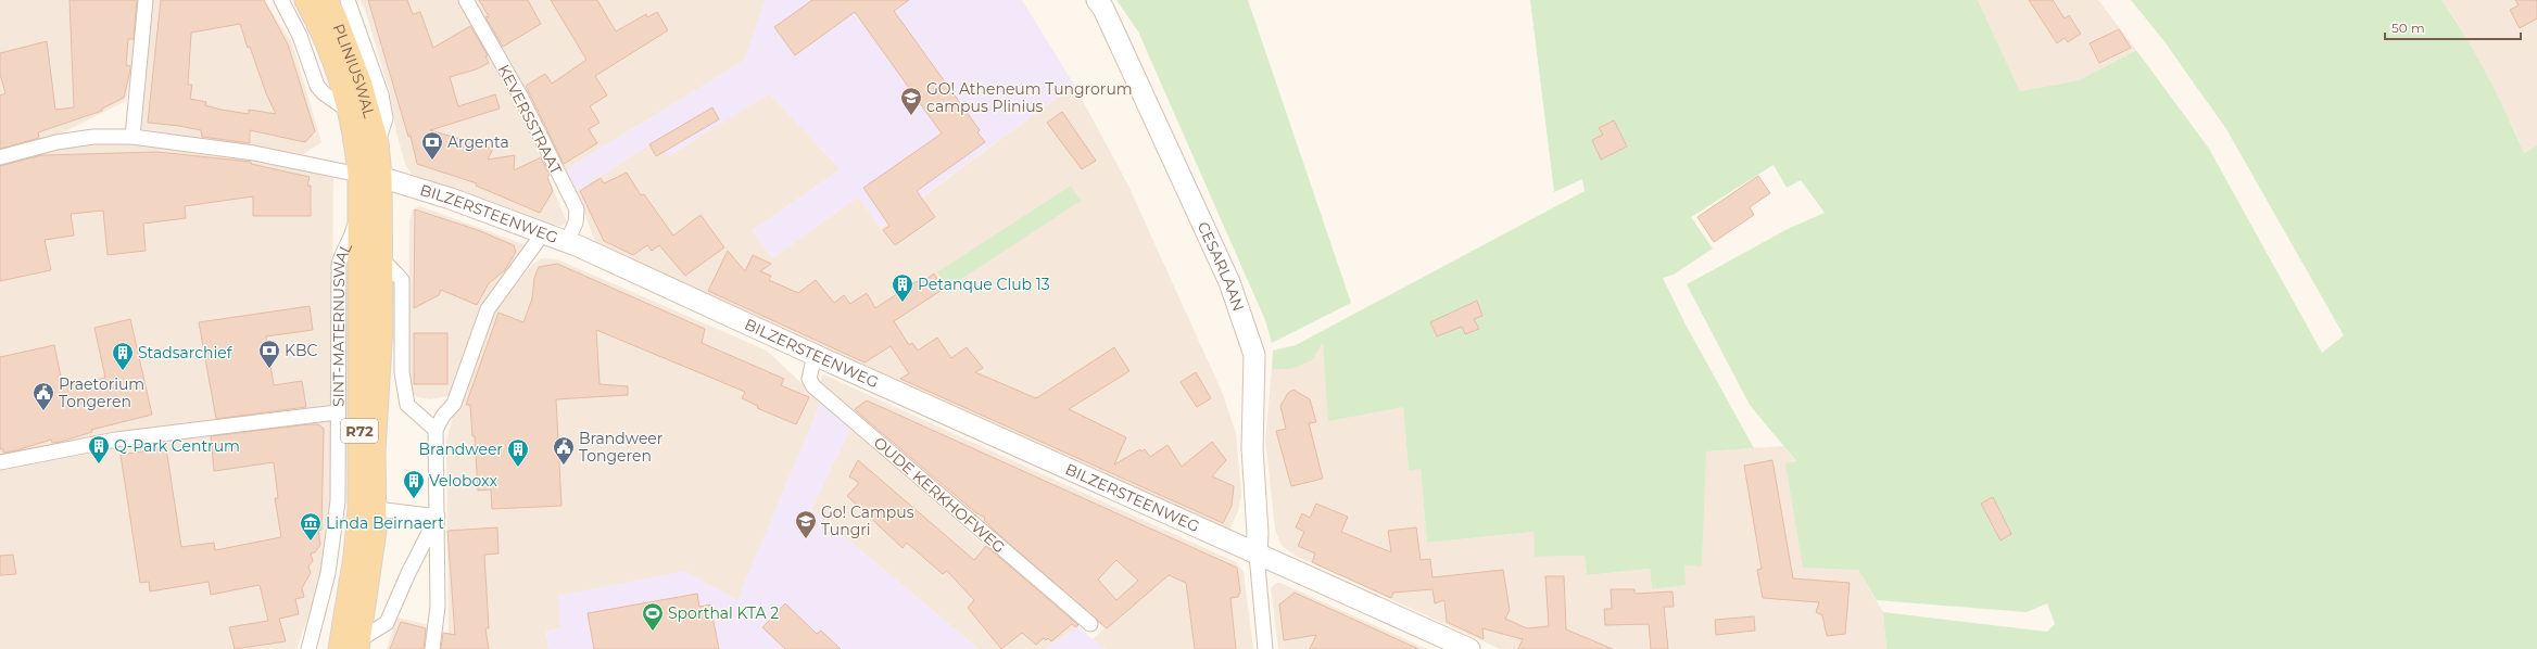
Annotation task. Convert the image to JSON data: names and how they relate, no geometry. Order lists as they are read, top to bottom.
{
  "streets": {
    "main road": [
      "PLINIUSWAL",
      "BILZERSTEENWEG",
      "CESARLAAN",
      "SINT-MATERNUSWAL",
      "R72"
    ],
    "street": ["KEVERSSTRAAT", "OUDE KERKHOFWEG"]
  },
  "crossings": [
    ["PLINIUSWAL", "BILZERSTEENWEG"],
    ["PLINIUSWAL", "SINT-MATERNUSWAL"],
    ["KEVERSSTRAAT", "BILZERSTEENWEG"],
    ["BILZERSTEENWEG", "CESARLAAN"],
    ["BILZERSTEENWEG", "SINT-MATERNUSWAL"],
    ["BILZERSTEENWEG", "OUDE KERKHOFWEG"]
  ],
  "places": {
    "school or university": ["GO! Atheneum Tungrorum campus Plinius", "Go! Campus Tungri"],
    "bank": ["Argenta", "KBC"],
    "building": [
      "Petanque Club 13",
      "Stadsarchief",
      "Q-Park Centrum",
      "Brandweer",
      "Veloboxx"
    ],
    "public building": ["Praetorium Tongeren", "Brandweer Tongeren"],
    "museum": ["Linda Beirnaert"],
    "sports": ["Sporthal KTA 2"]
  },
  "scale_bar": "50 m"
}
